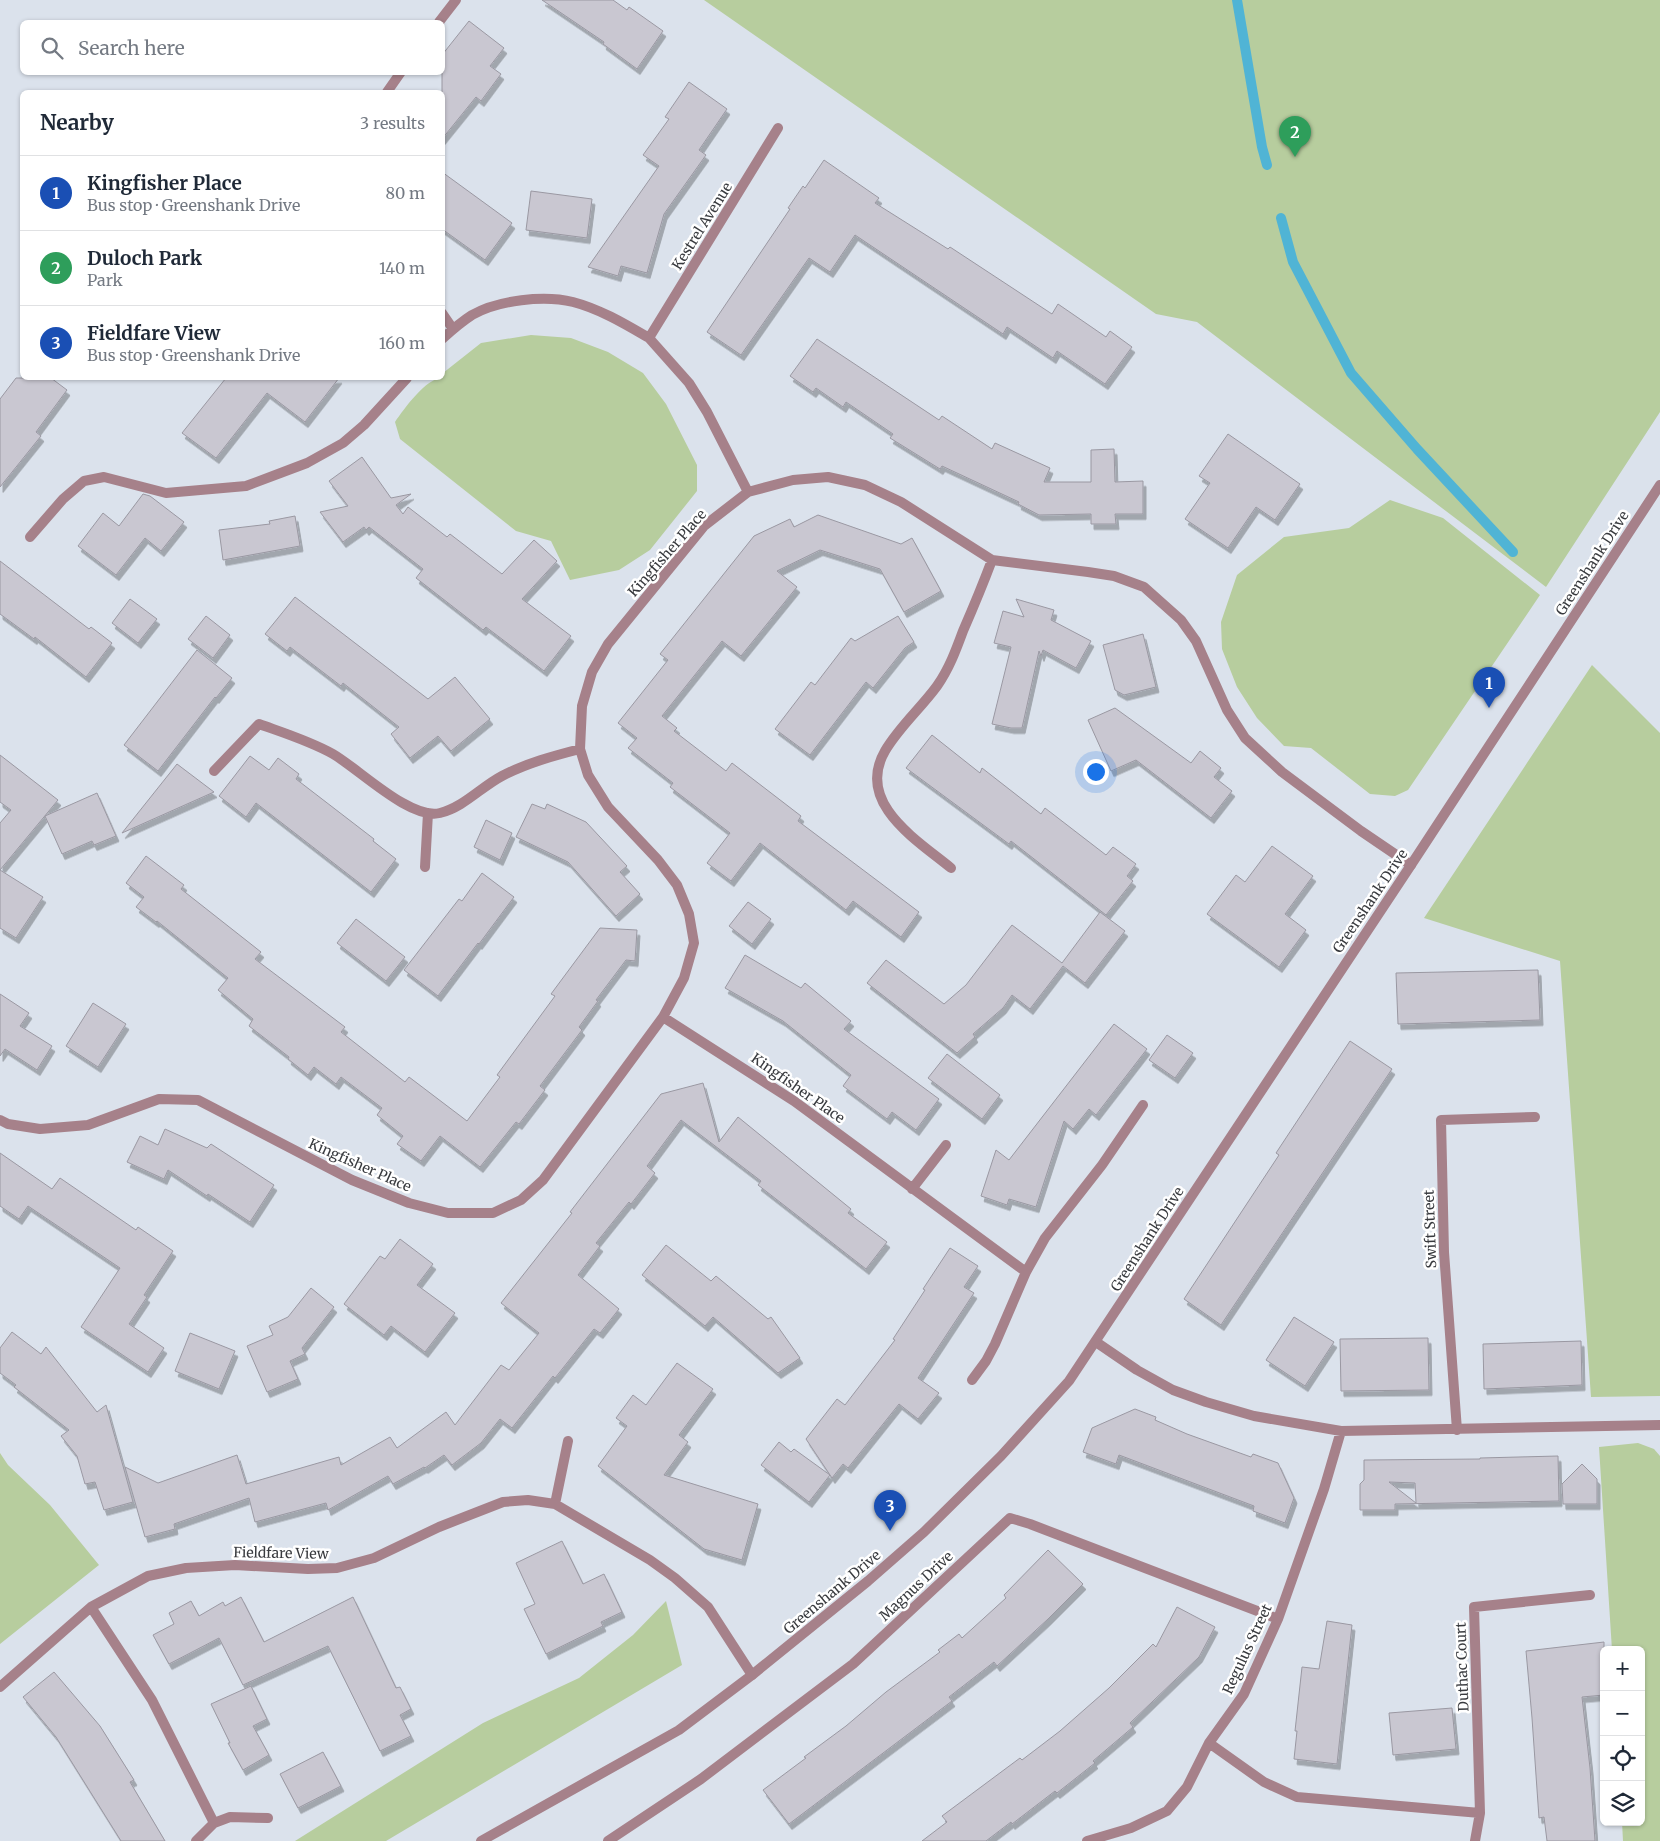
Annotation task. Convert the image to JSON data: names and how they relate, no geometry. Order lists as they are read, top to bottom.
{
  "streets": {
    "street": [
      "Kestrel Avenue",
      "Kingfisher Place",
      "Greenshank Drive",
      "Swift Street",
      "Fieldfare View",
      "Magnus Drive",
      "Regulus Street",
      "Duthac Court"
    ]
  },
  "crossings": [
    ["Kingfisher Place", "Greenshank Drive"],
    ["Greenshank Drive", "Fieldfare View"],
    ["Magnus Drive", "Regulus Street"]
  ],
  "page": {
    "search": "Search here",
    "heading": ["Nearby", "3 results"],
    "pins": ["2", "1", "3"],
    "list": [
      {
        "mark": "1",
        "name": "Kingfisher Place",
        "note": "Bus stop · Greenshank Drive",
        "value": "80 m"
      },
      {
        "mark": "2",
        "name": "Duloch Park",
        "note": "Park",
        "value": "140 m"
      },
      {
        "mark": "3",
        "name": "Fieldfare View",
        "note": "Bus stop · Greenshank Drive",
        "value": "160 m"
      }
    ],
    "map_buttons": ["+", "−"]
  }
}
